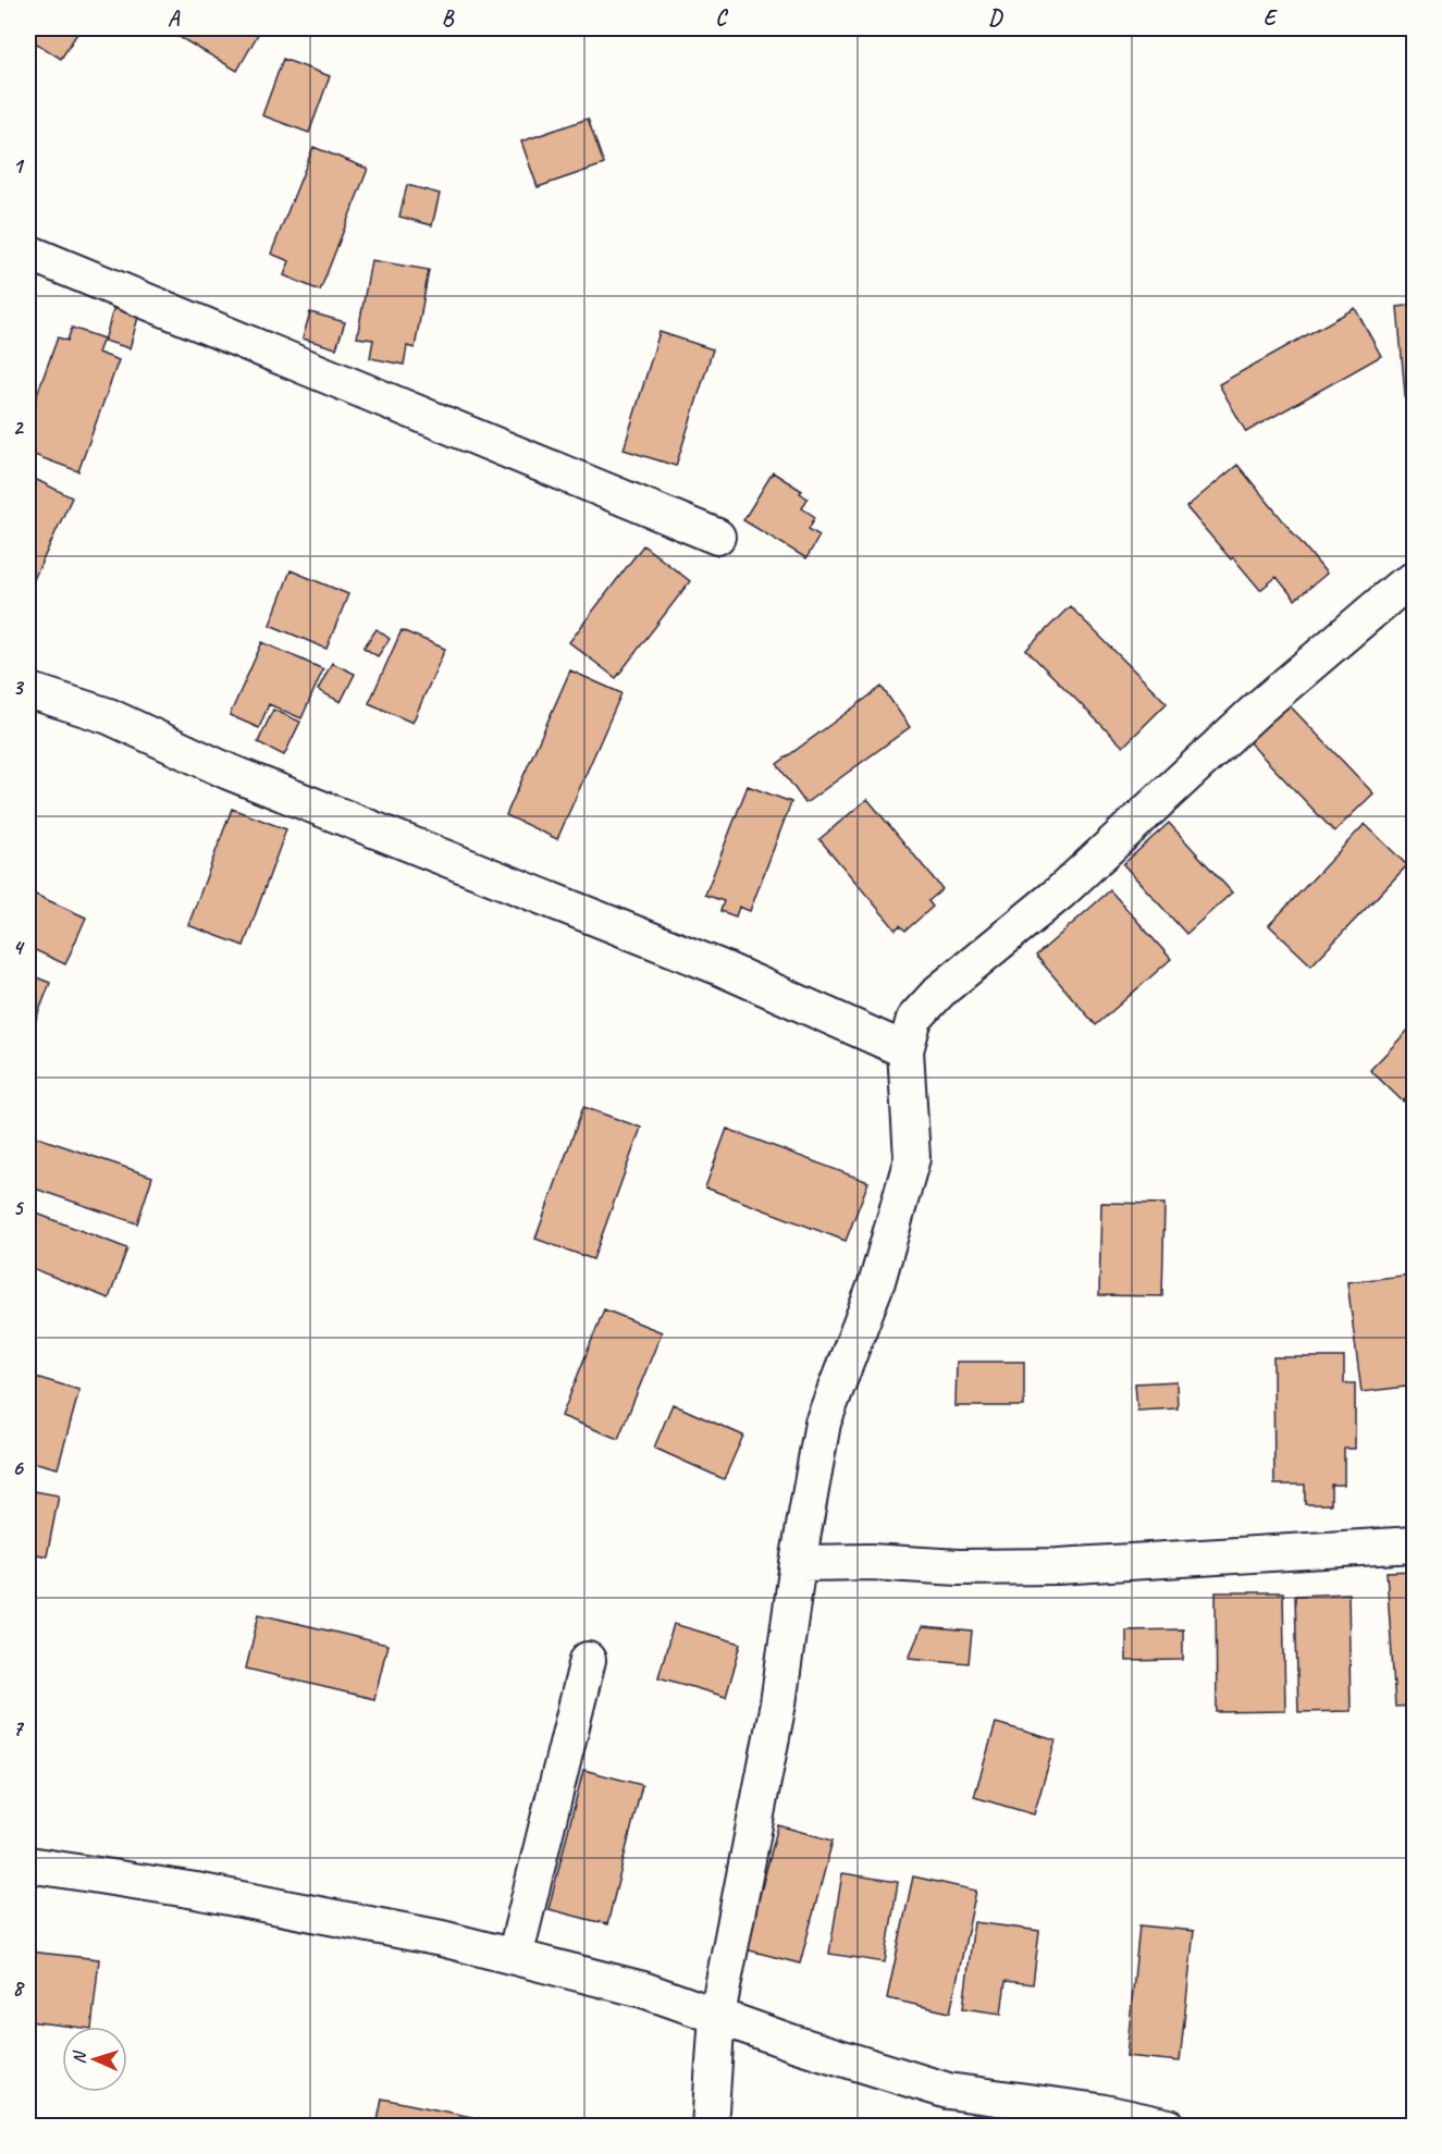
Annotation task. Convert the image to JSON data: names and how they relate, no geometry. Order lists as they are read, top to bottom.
{
  "north": "left",
  "grid": {
    "columns": [
      "A",
      "B",
      "C",
      "D",
      "E"
    ],
    "rows": [
      "1",
      "2",
      "3",
      "4",
      "5",
      "6",
      "7",
      "8"
    ]
  }
}
